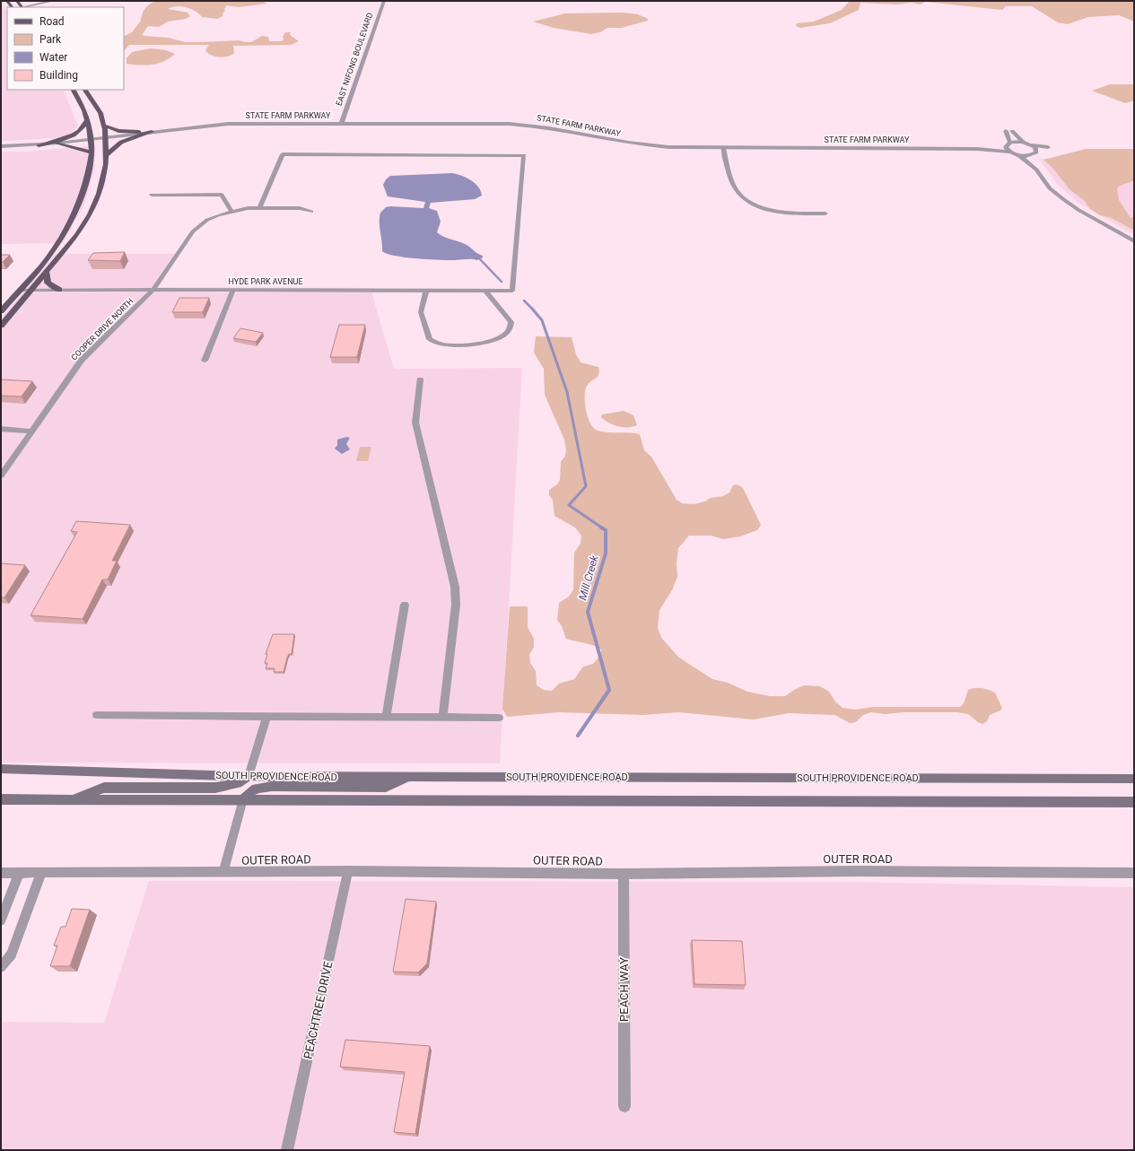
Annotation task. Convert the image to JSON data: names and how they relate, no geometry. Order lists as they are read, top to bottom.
{
  "streets": {
    "main road": ["SOUTH PROVIDENCE ROAD"],
    "street": [
      "EAST NIFONG BOULEVARD",
      "STATE FARM PARKWAY",
      "HYDE PARK AVENUE",
      "COOPER DRIVE NORTH",
      "OUTER ROAD",
      "PEACH WAY",
      "PEACHTREE DRIVE"
    ]
  },
  "crossings": [
    ["EAST NIFONG BOULEVARD", "STATE FARM PARKWAY"],
    ["HYDE PARK AVENUE", "COOPER DRIVE NORTH"],
    ["OUTER ROAD", "PEACH WAY"],
    ["OUTER ROAD", "PEACHTREE DRIVE"]
  ],
  "water": ["Mill Creek"],
  "legend": [
    "Road",
    "Park",
    "Water",
    "Building"
  ]
}
